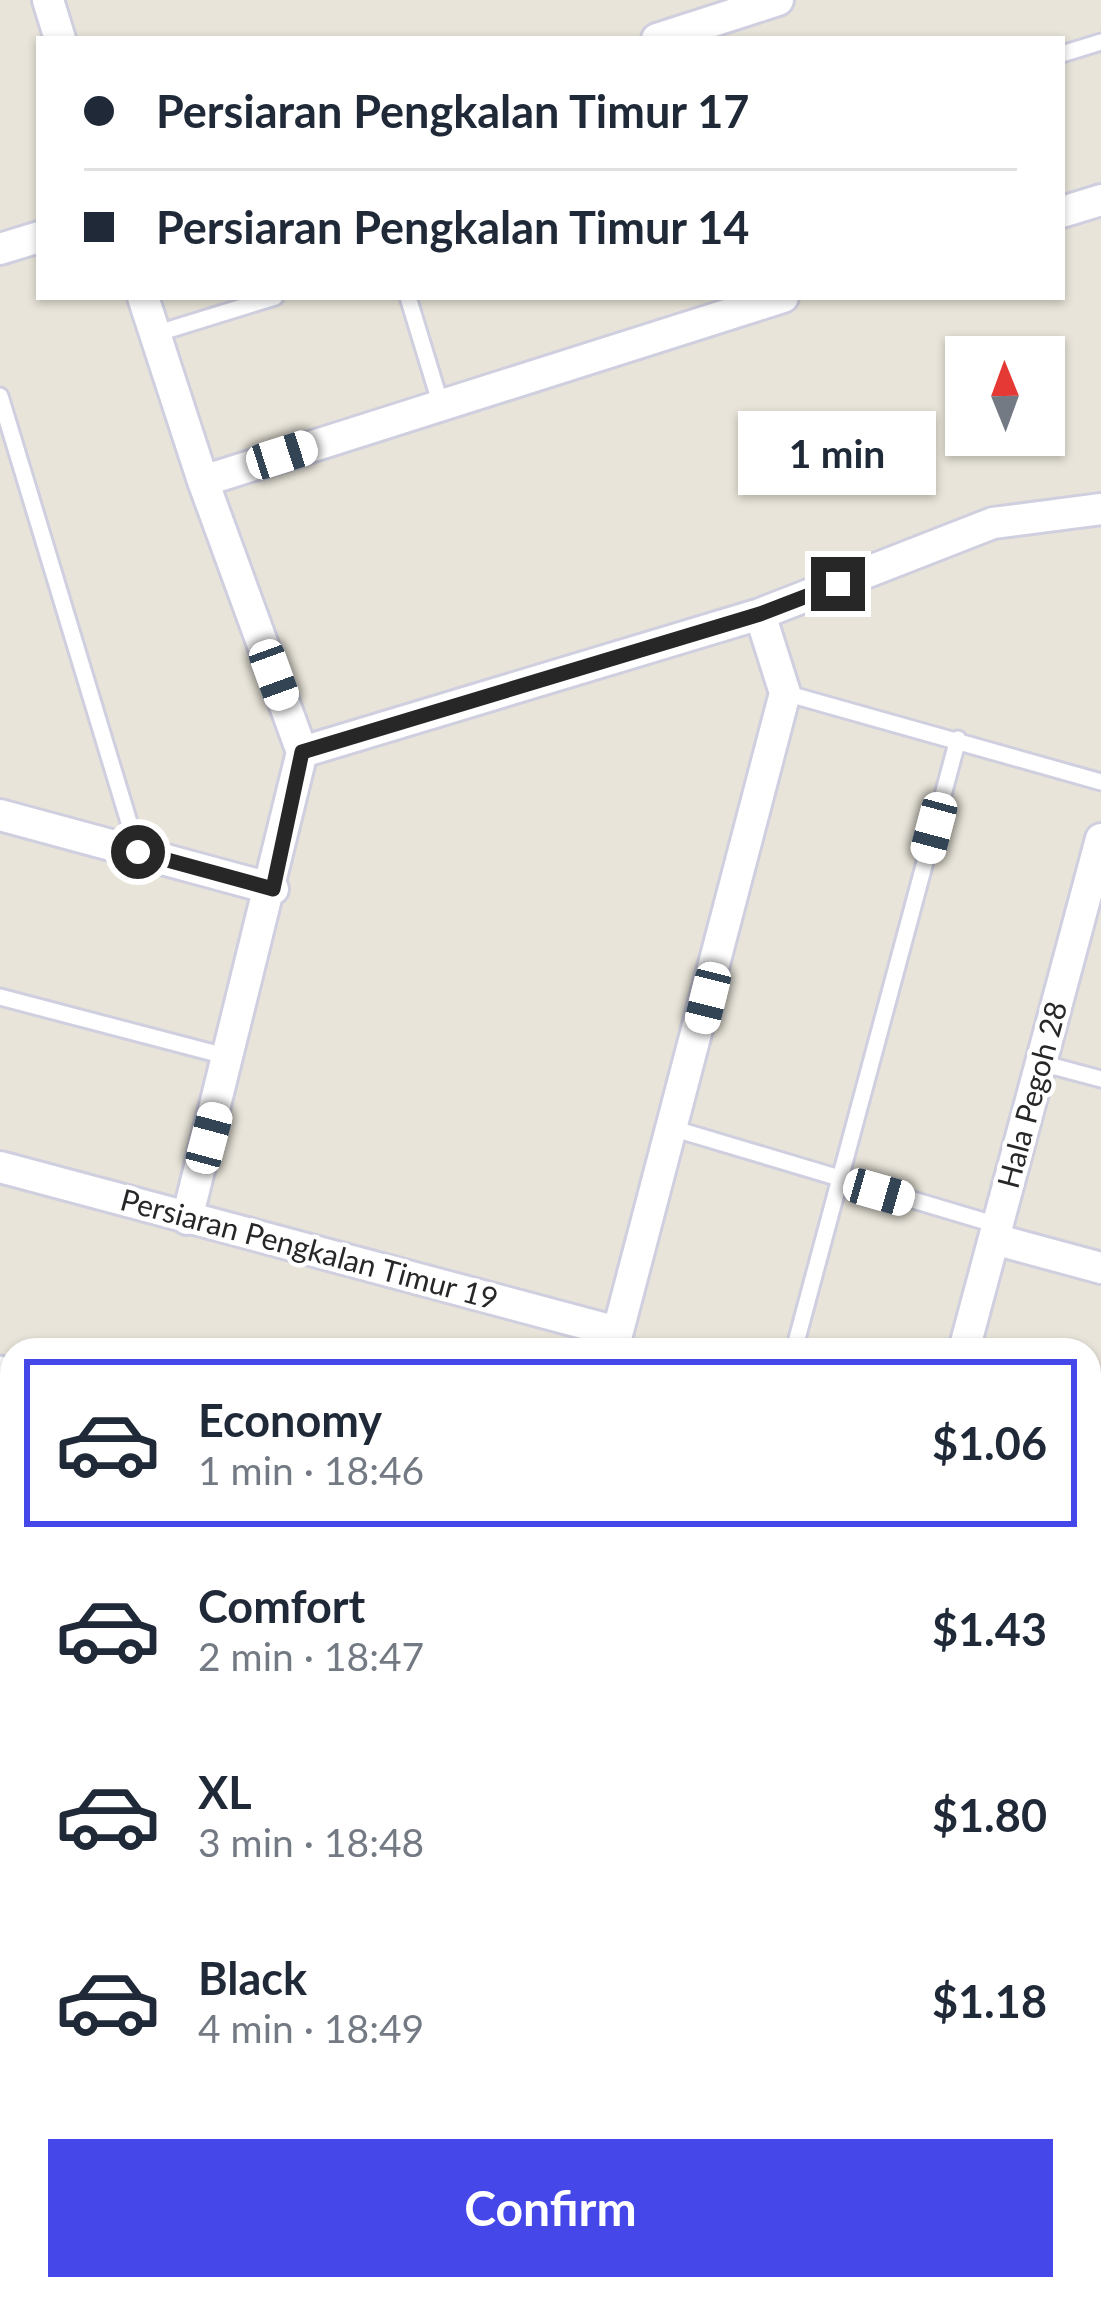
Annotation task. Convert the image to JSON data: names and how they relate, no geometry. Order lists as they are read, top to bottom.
{
  "streets": {
    "street": ["Hala Pegoh 28", "Persiaran Pengkalan Timur 19"]
  },
  "north": "top",
  "page": {
    "banner": ["Persiaran Pengkalan Timur 17", "Persiaran Pengkalan Timur 14"],
    "bubble": "1 min",
    "list": [
      {
        "name": "Economy",
        "note": "1 min · 18:46",
        "value": "$1.06"
      },
      {
        "name": "Comfort",
        "note": "2 min · 18:47",
        "value": "$1.43"
      },
      {
        "name": "XL",
        "note": "3 min · 18:48",
        "value": "$1.80"
      },
      {
        "name": "Black",
        "note": "4 min · 18:49",
        "value": "$1.18"
      }
    ],
    "buttons": "Confirm"
  }
}
